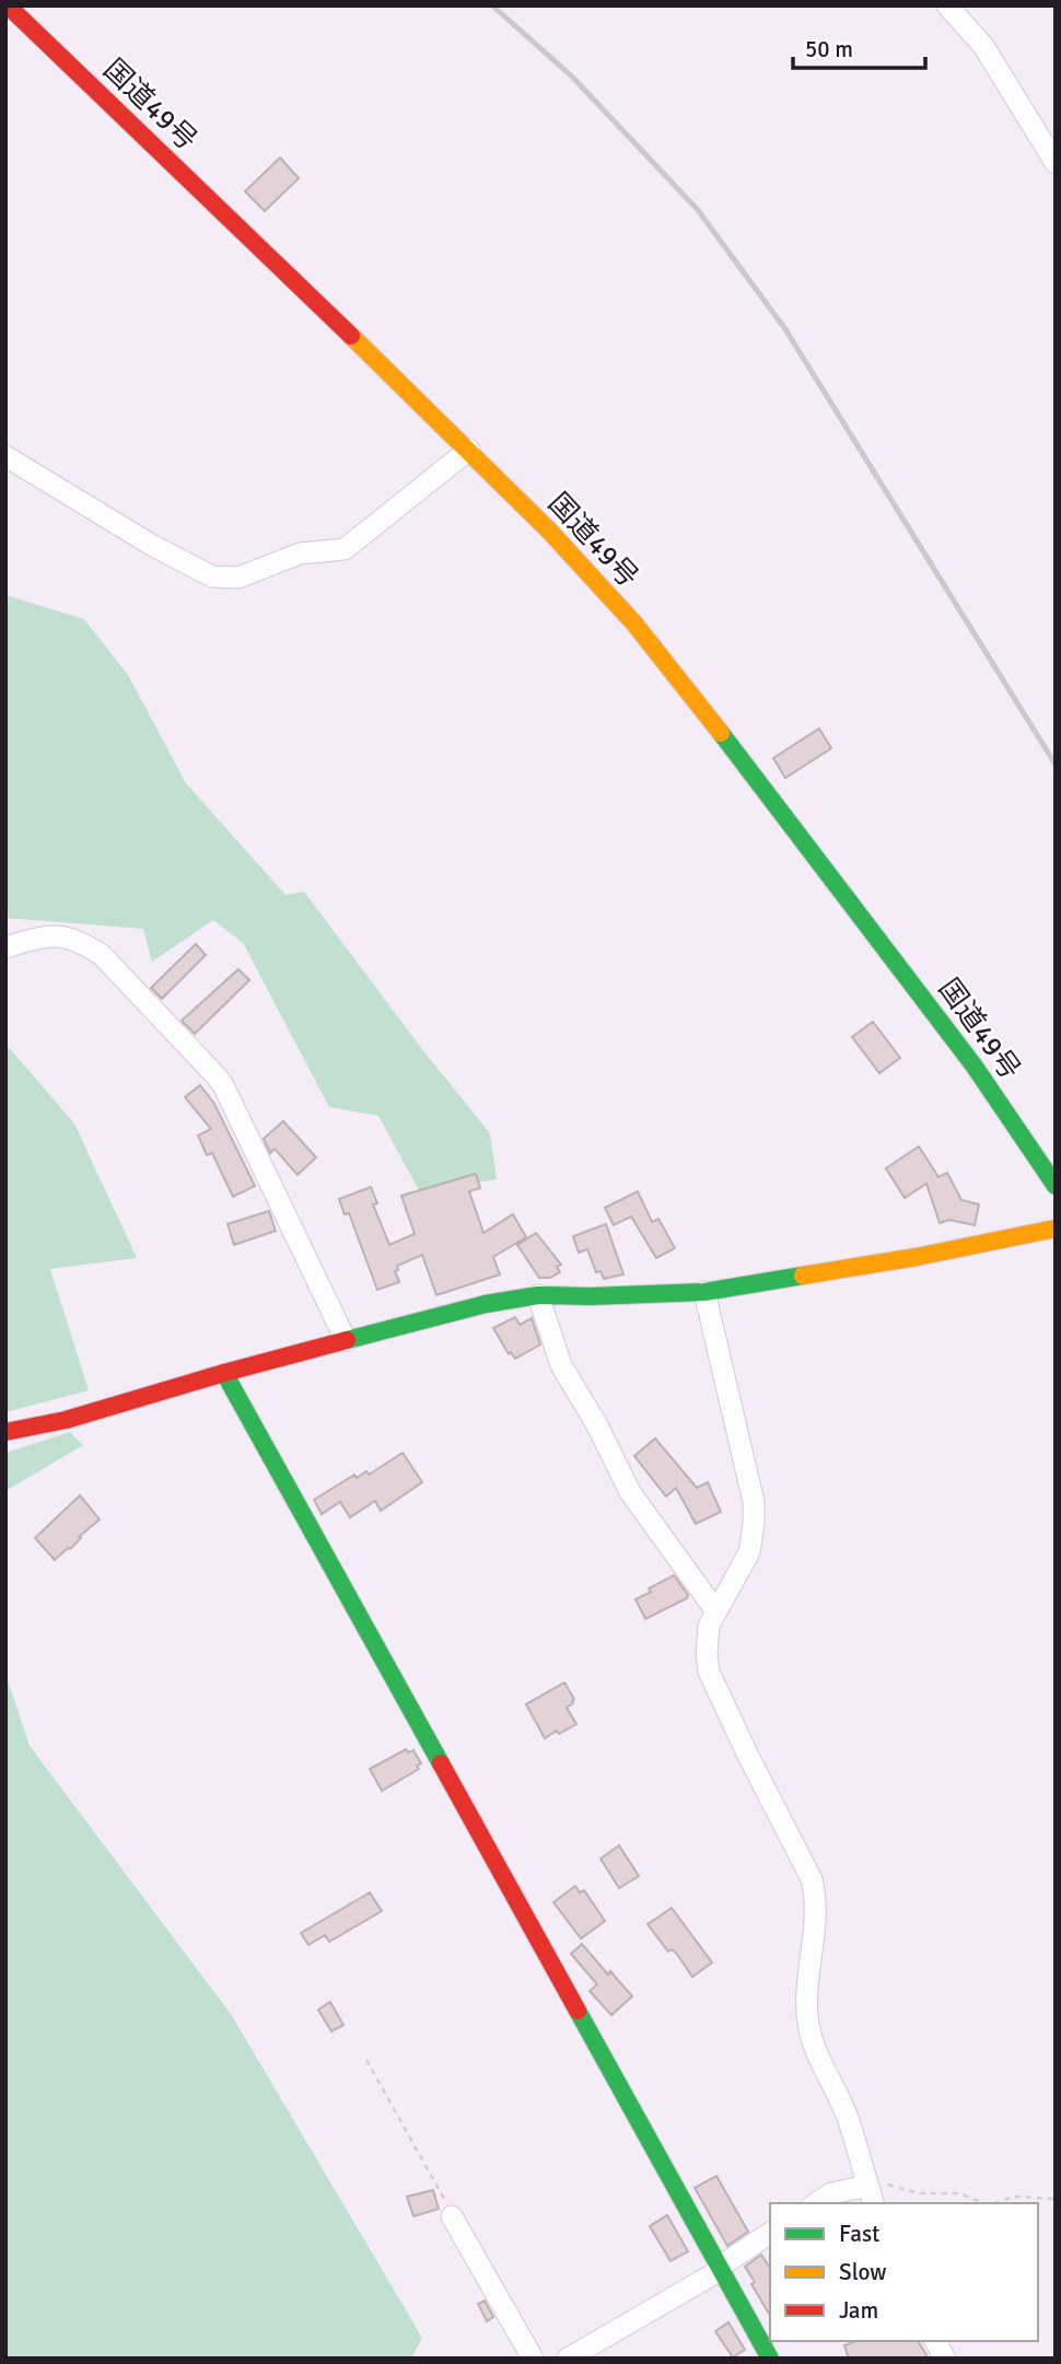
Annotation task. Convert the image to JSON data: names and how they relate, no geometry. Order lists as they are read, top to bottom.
{
  "streets": {
    "main road": ["国道49号"]
  },
  "legend": ["Fast", "Slow", "Jam"],
  "scale_bar": "50 m"
}
